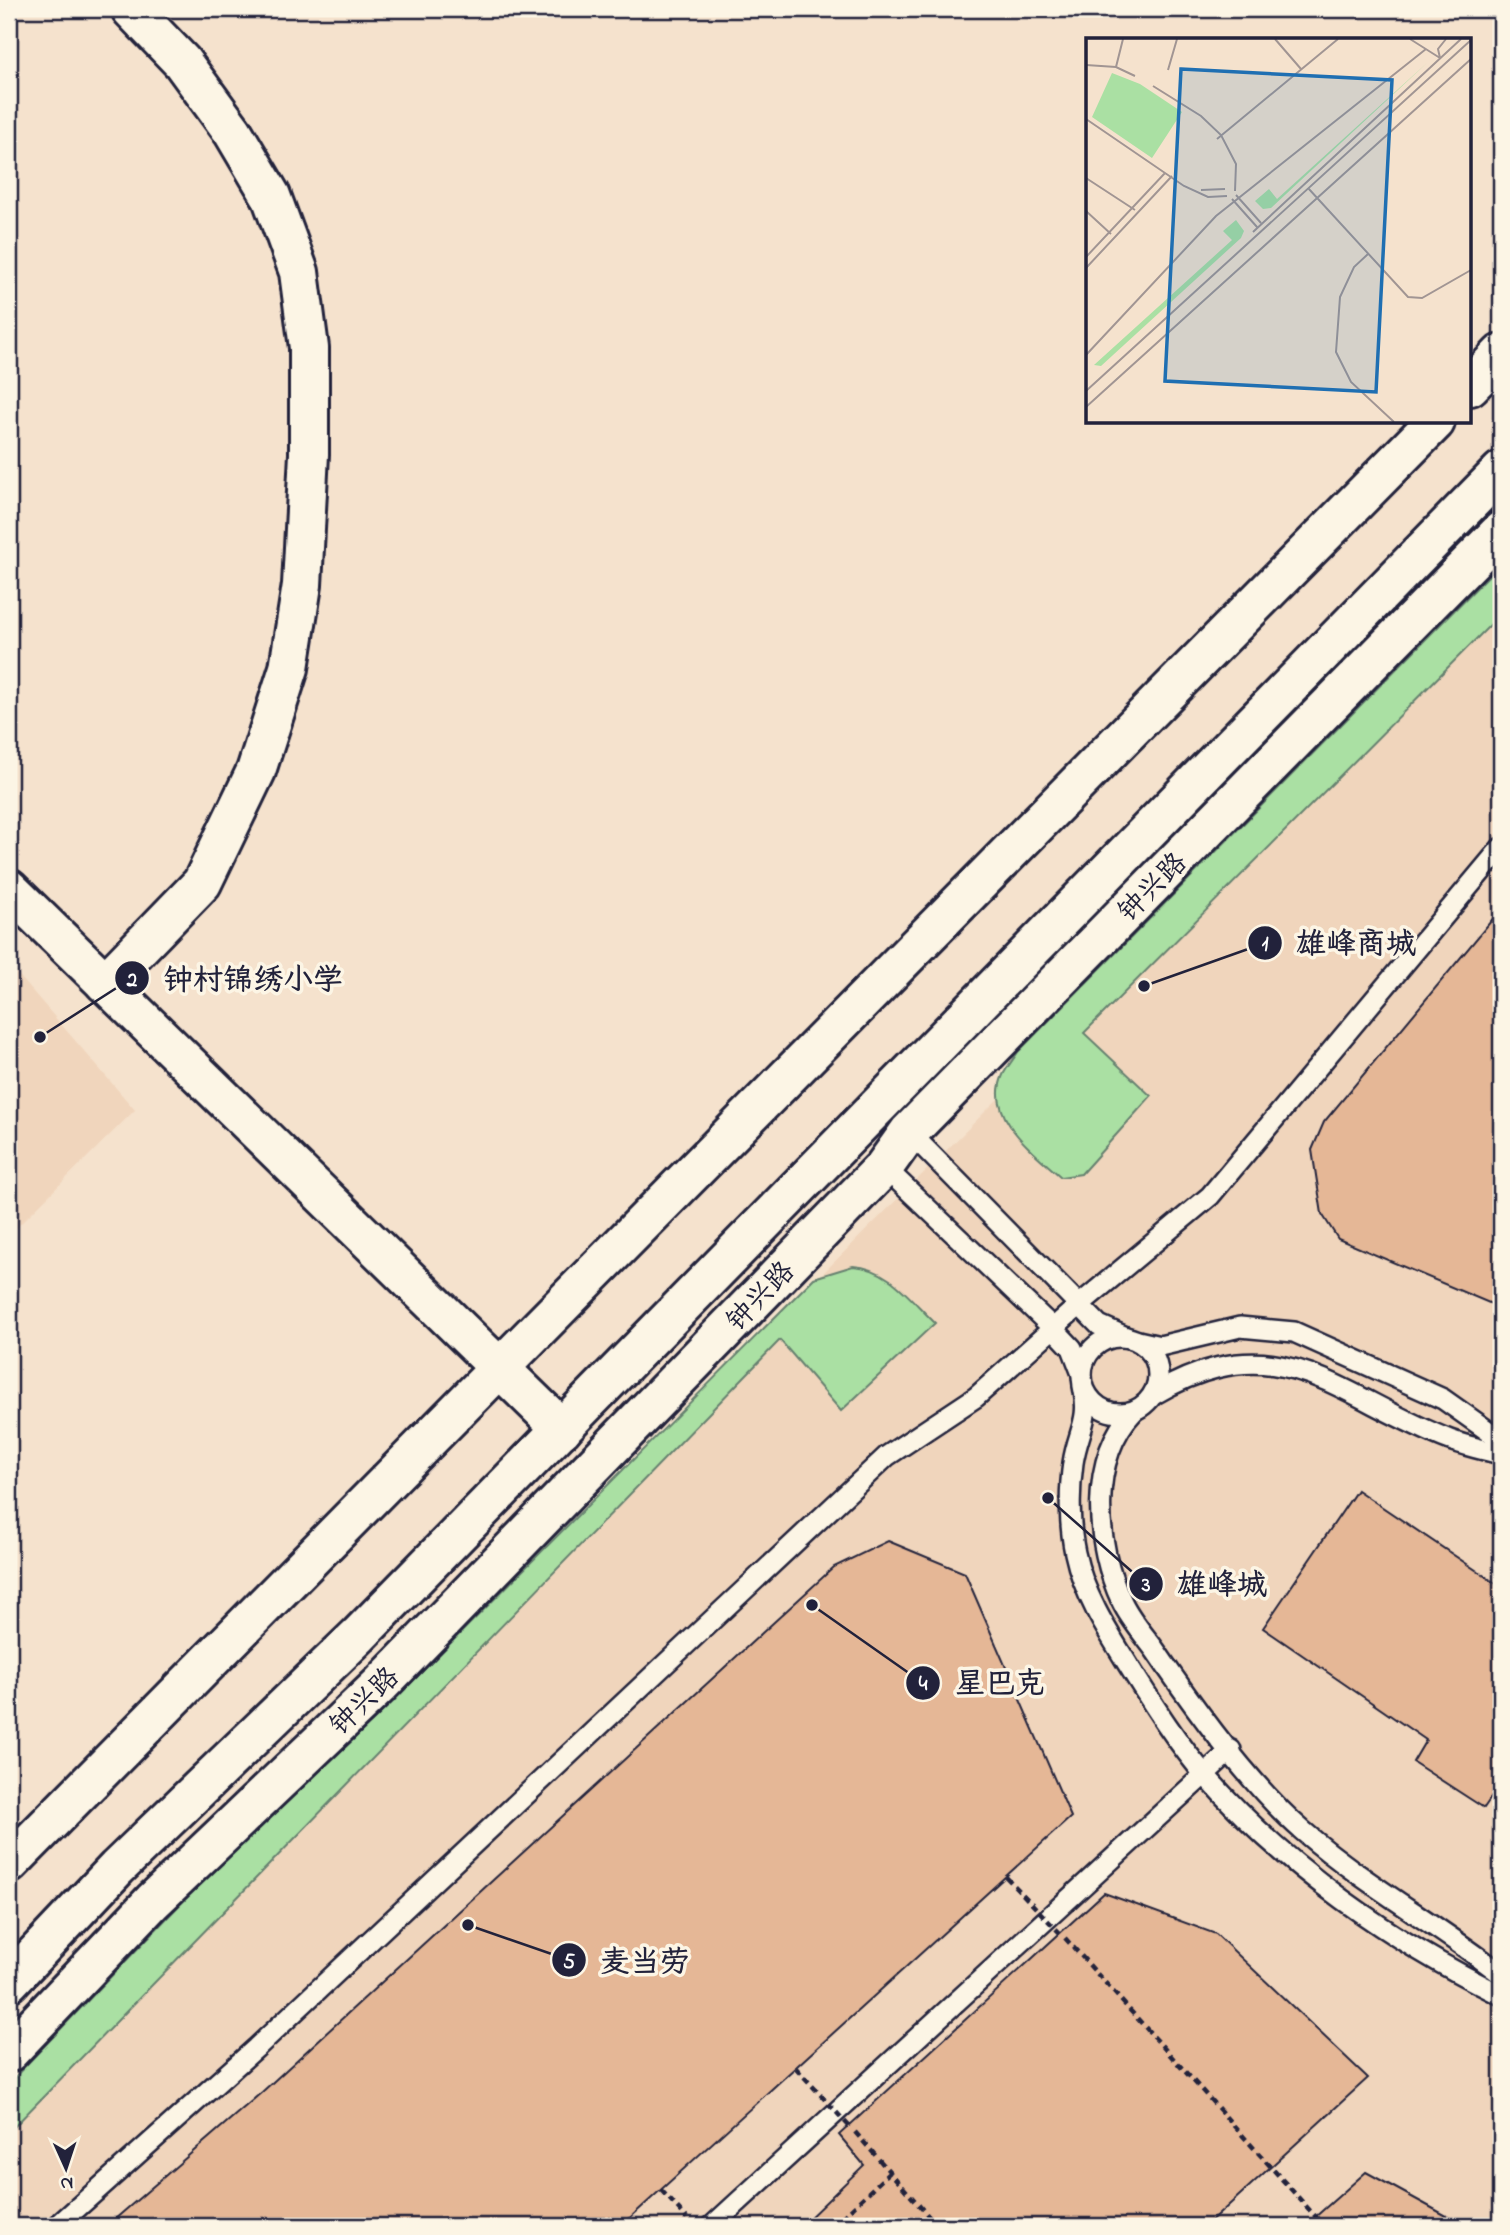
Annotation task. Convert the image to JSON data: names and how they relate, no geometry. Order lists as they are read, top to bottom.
{
  "streets": {
    "main road": ["钟兴路"]
  },
  "places": [
    "雄峰商城",
    "钟村锦绣小学",
    "雄峰城",
    "星巴克",
    "麦当劳"
  ],
  "north": "bottom"
}
